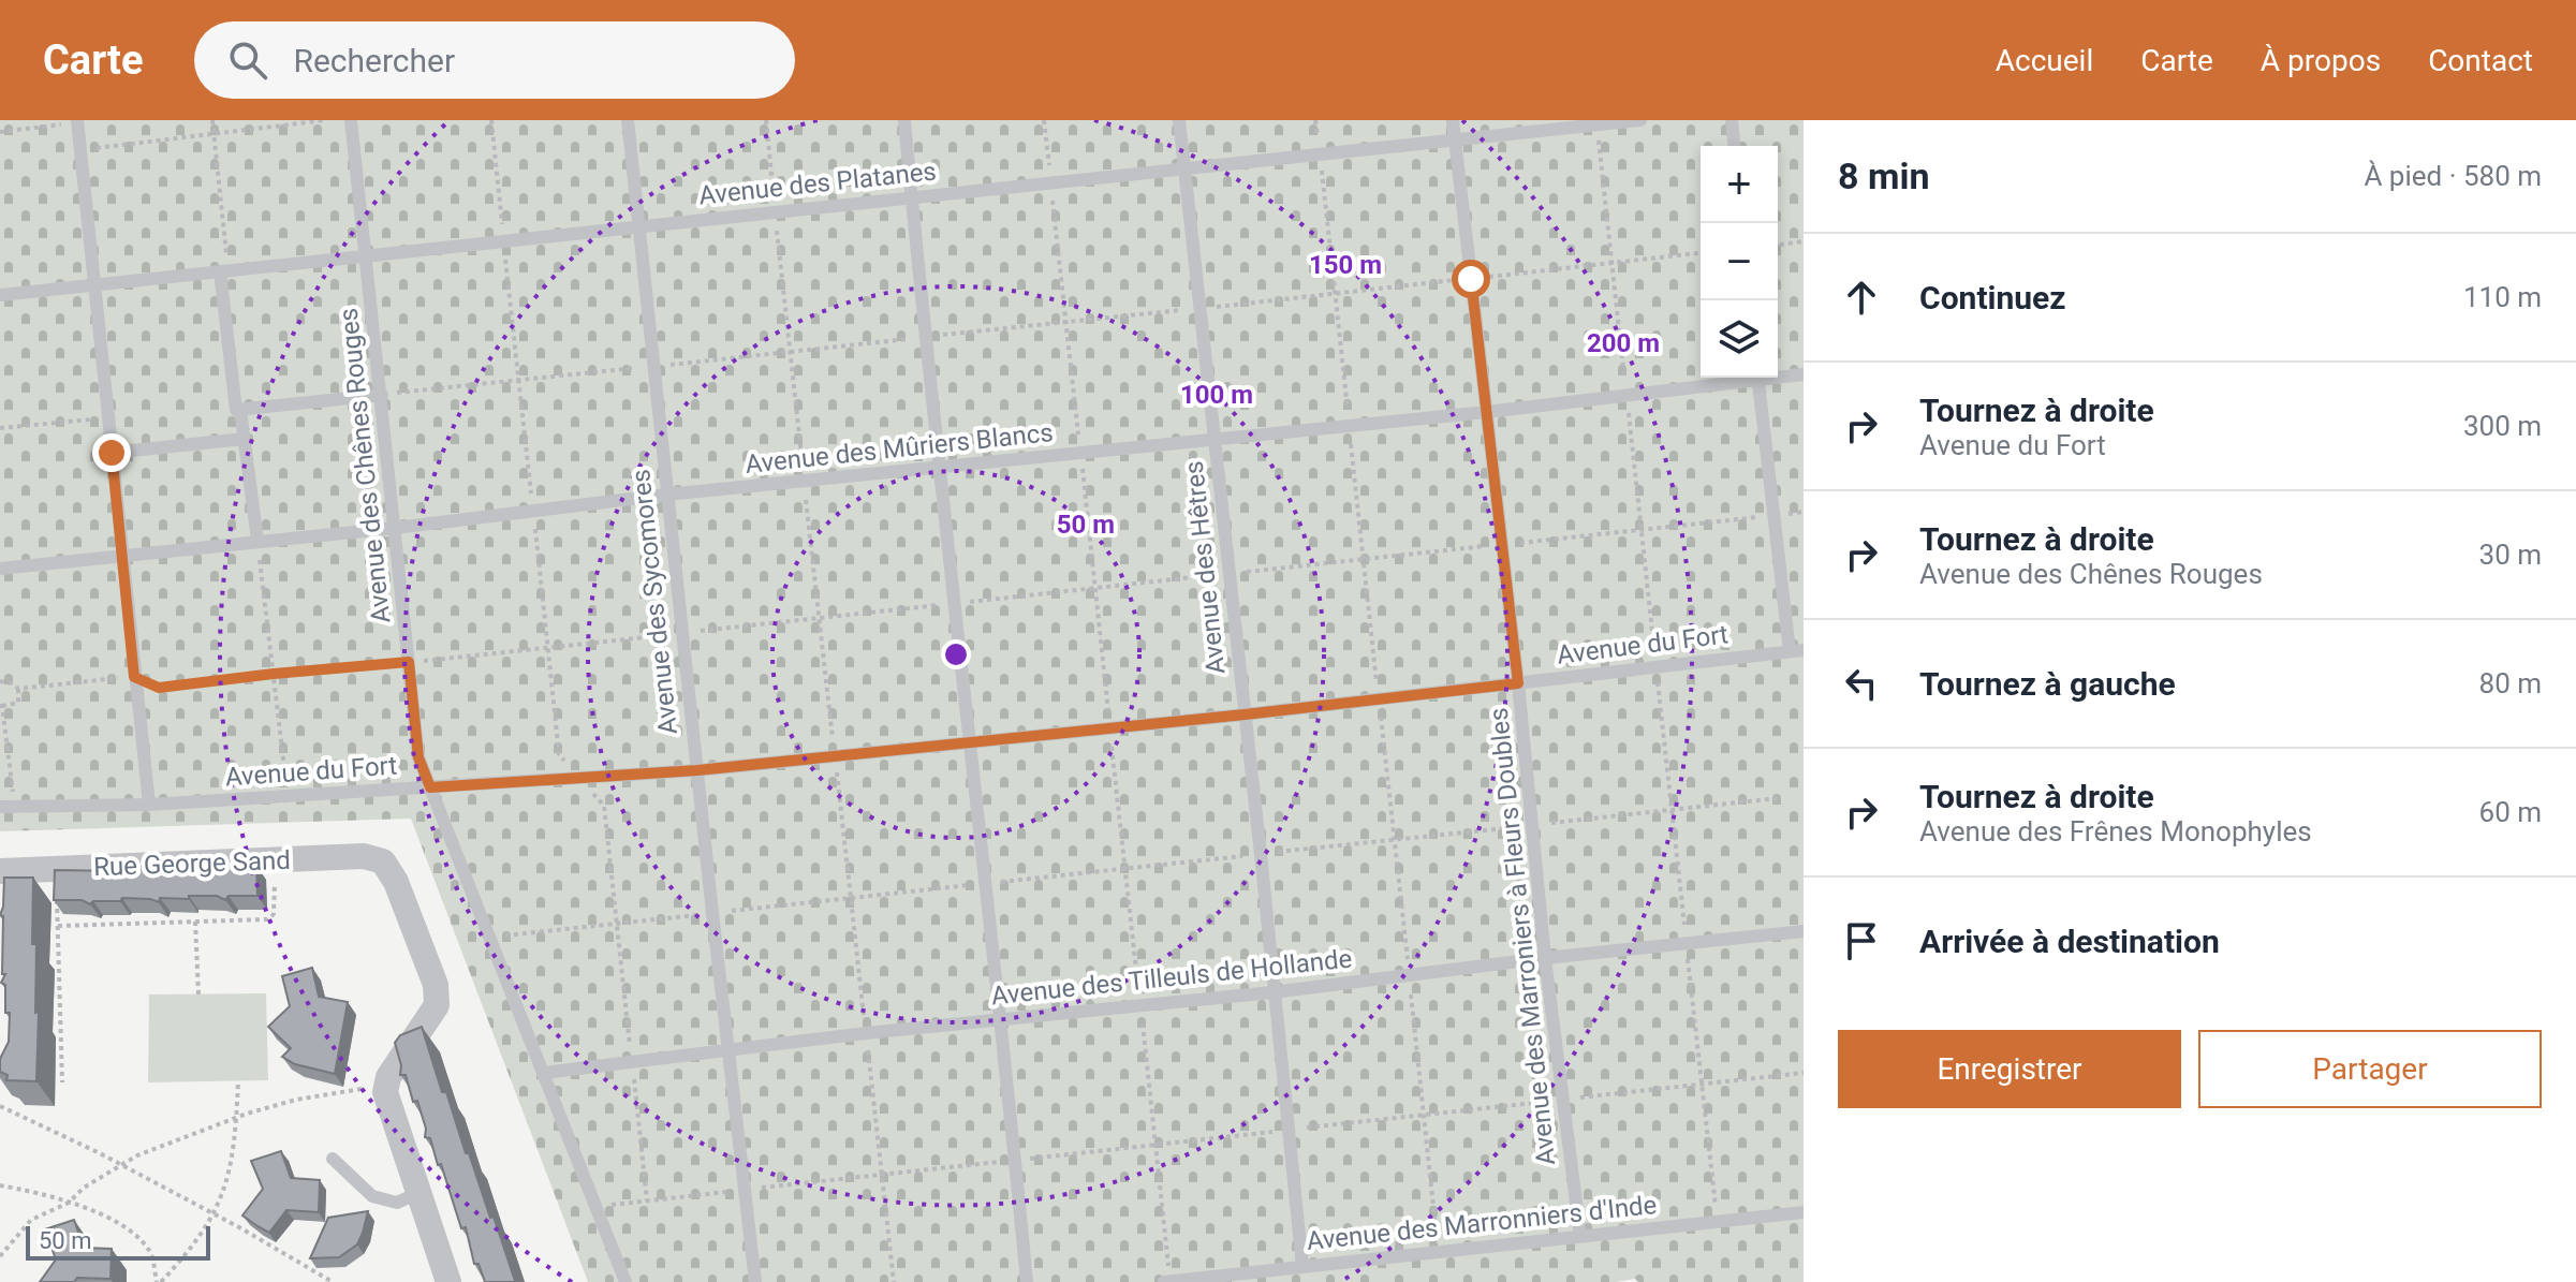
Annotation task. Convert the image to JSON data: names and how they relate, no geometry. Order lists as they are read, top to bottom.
{
  "streets": {
    "street": ["Rue George Sand"],
    "lane": [
      "Avenue des Platanes",
      "Avenue des Mûriers Blancs",
      "Avenue des Chênes Rouges",
      "Avenue des Hêtres",
      "Avenue des Sycomores",
      "Avenue du Fort",
      "Avenue des Marroniers à Fleurs Doubles",
      "Avenue des Tilleuls de Hollande",
      "Avenue des Marronniers d'Inde"
    ]
  },
  "crossings": [
    ["Avenue des Platanes", "Avenue des Chênes Rouges"],
    ["Avenue des Platanes", "Avenue des Hêtres"],
    ["Avenue des Platanes", "Avenue des Sycomores"],
    ["Avenue des Platanes", "Avenue des Marroniers à Fleurs Doubles"],
    ["Avenue des Mûriers Blancs", "Avenue des Chênes Rouges"],
    ["Avenue des Mûriers Blancs", "Avenue des Hêtres"],
    ["Avenue des Mûriers Blancs", "Avenue des Sycomores"],
    ["Avenue des Mûriers Blancs", "Avenue des Marroniers à Fleurs Doubles"],
    ["Avenue des Chênes Rouges", "Avenue du Fort"],
    ["Avenue des Chênes Rouges", "Avenue des Tilleuls de Hollande"],
    ["Avenue des Hêtres", "Avenue du Fort"],
    ["Avenue des Hêtres", "Avenue des Tilleuls de Hollande"],
    ["Avenue des Hêtres", "Avenue des Marronniers d'Inde"],
    ["Avenue des Sycomores", "Avenue du Fort"],
    ["Avenue des Sycomores", "Avenue des Tilleuls de Hollande"],
    ["Avenue du Fort", "Avenue des Marroniers à Fleurs Doubles"],
    ["Avenue des Marroniers à Fleurs Doubles", "Avenue des Tilleuls de Hollande"],
    ["Avenue des Marroniers à Fleurs Doubles", "Avenue des Marronniers d'Inde"]
  ],
  "scale_bar": "50 m",
  "page": {
    "header": "Carte",
    "search": "Rechercher",
    "nav": [
      "Accueil",
      "Carte",
      "À propos",
      "Contact"
    ],
    "heading": ["8 min", "À pied · 580 m"],
    "map_buttons": ["+", "−"],
    "list": [
      ["Continuez", "110 m"],
      ["Tournez à droite", "Avenue du Fort", "300 m"],
      ["Tournez à droite", "Avenue des Chênes Rouges", "30 m"],
      ["Tournez à gauche", "80 m"],
      ["Tournez à droite", "Avenue des Frênes Monophyles", "60 m"],
      "Arrivée à destination"
    ],
    "buttons": ["Enregistrer", "Partager"],
    "scale": "50 m"
  },
  "rings": [
    "150 m",
    "200 m",
    "100 m",
    "50 m"
  ]
}
